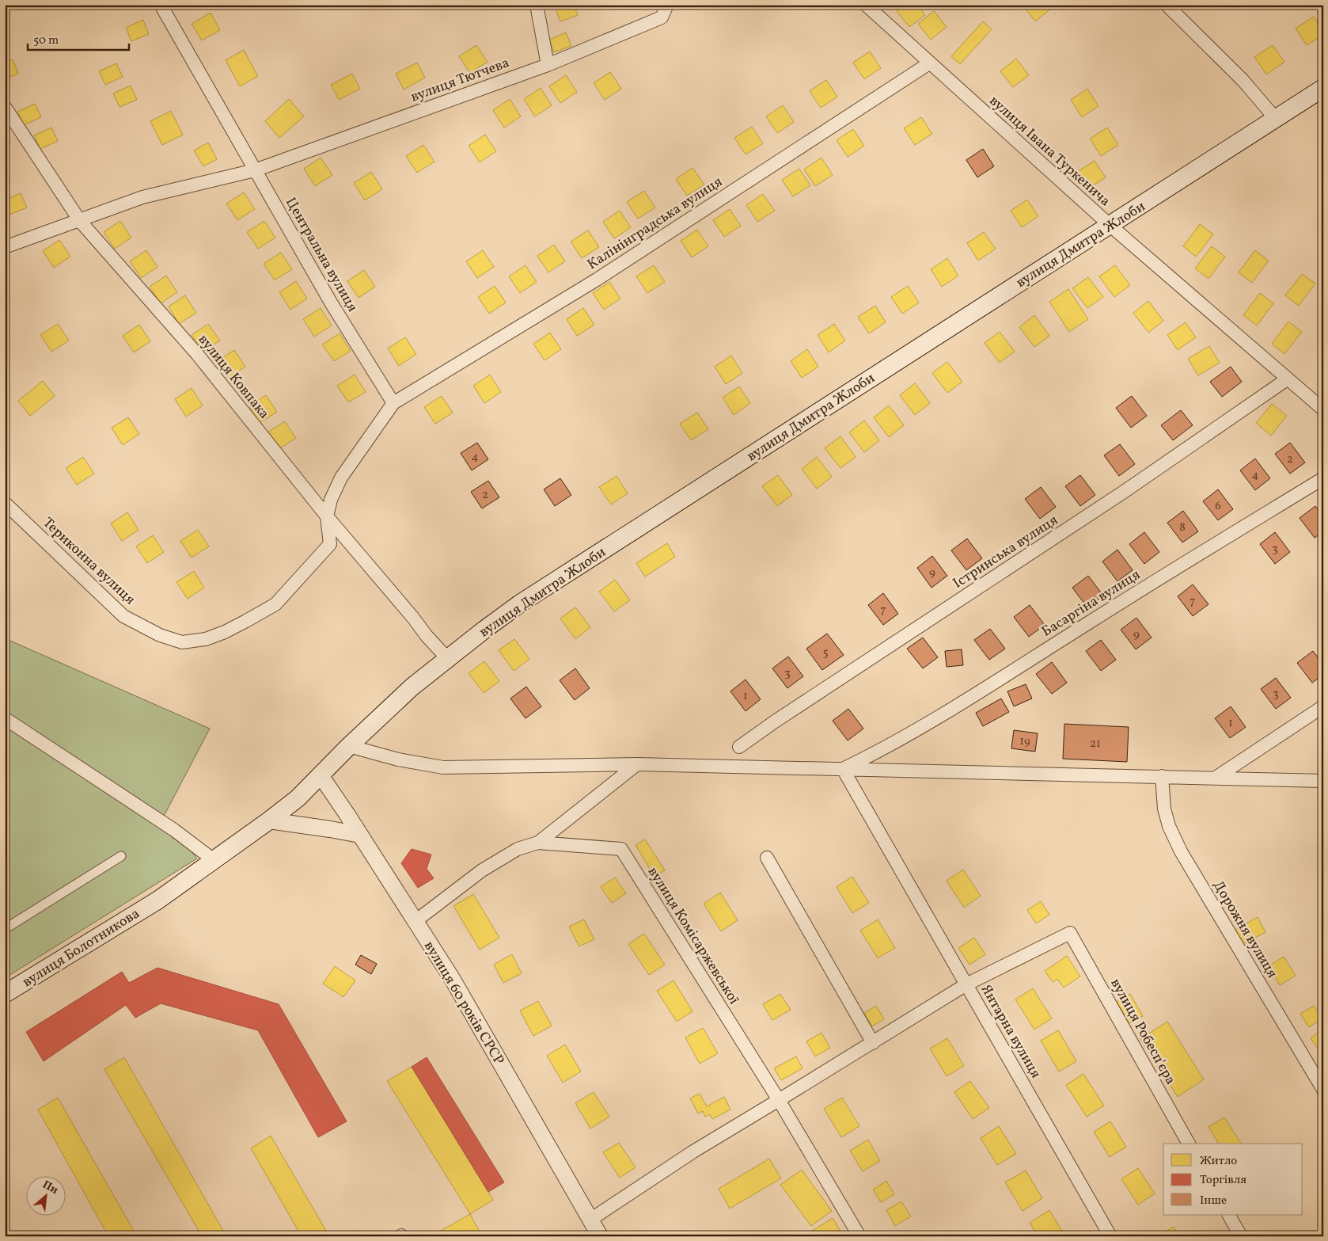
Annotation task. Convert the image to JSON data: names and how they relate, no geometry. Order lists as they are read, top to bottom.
{
  "streets": {
    "main road": ["вулиця Дмитра Жлоби", "вулиця Болотникова"],
    "street": [
      "вулиця Тютчева",
      "вулиця Івана Туркенича",
      "Калінінградська вулиця",
      "Центральна вулиця",
      "вулиця Ковпака",
      "Істринська вулиця",
      "Териконна вулиця",
      "Басаргіна вулиця",
      "Дорожня вулиця",
      "вулиця Комісаржевської",
      "вулиця 60 років СРСР",
      "Янтарна вулиця",
      "вулиця Робесп'єра"
    ]
  },
  "crossings": [
    ["вулиця Тютчева", "Центральна вулиця"],
    ["вулиця Тютчева", "вулиця Ковпака"],
    ["вулиця Івана Туркенича", "Калінінградська вулиця"],
    ["вулиця Івана Туркенича", "вулиця Дмитра Жлоби"],
    ["вулиця Івана Туркенича", "Істринська вулиця"],
    ["Калінінградська вулиця", "Центральна вулиця"],
    ["вулиця Дмитра Жлоби", "вулиця Ковпака"],
    ["вулиця Дмитра Жлоби", "вулиця Болотникова"],
    ["вулиця Дмитра Жлоби", "вулиця 60 років СРСР"],
    ["вулиця Ковпака", "Териконна вулиця"],
    ["Басаргіна вулиця", "Янтарна вулиця"],
    ["вулиця Комісаржевської", "вулиця 60 років СРСР"],
    ["Янтарна вулиця", "вулиця Робесп'єра"]
  ],
  "house_numbers": [
    "4",
    "2",
    "4",
    "2",
    "6",
    "8",
    "3",
    "9",
    "7",
    "7",
    "9",
    "5",
    "3",
    "3",
    "1",
    "1",
    "19",
    "21"
  ],
  "legend": ["Житло", "Торгівля", "Інше"],
  "scale_bar": "50 m",
  "north": "top right"
}
